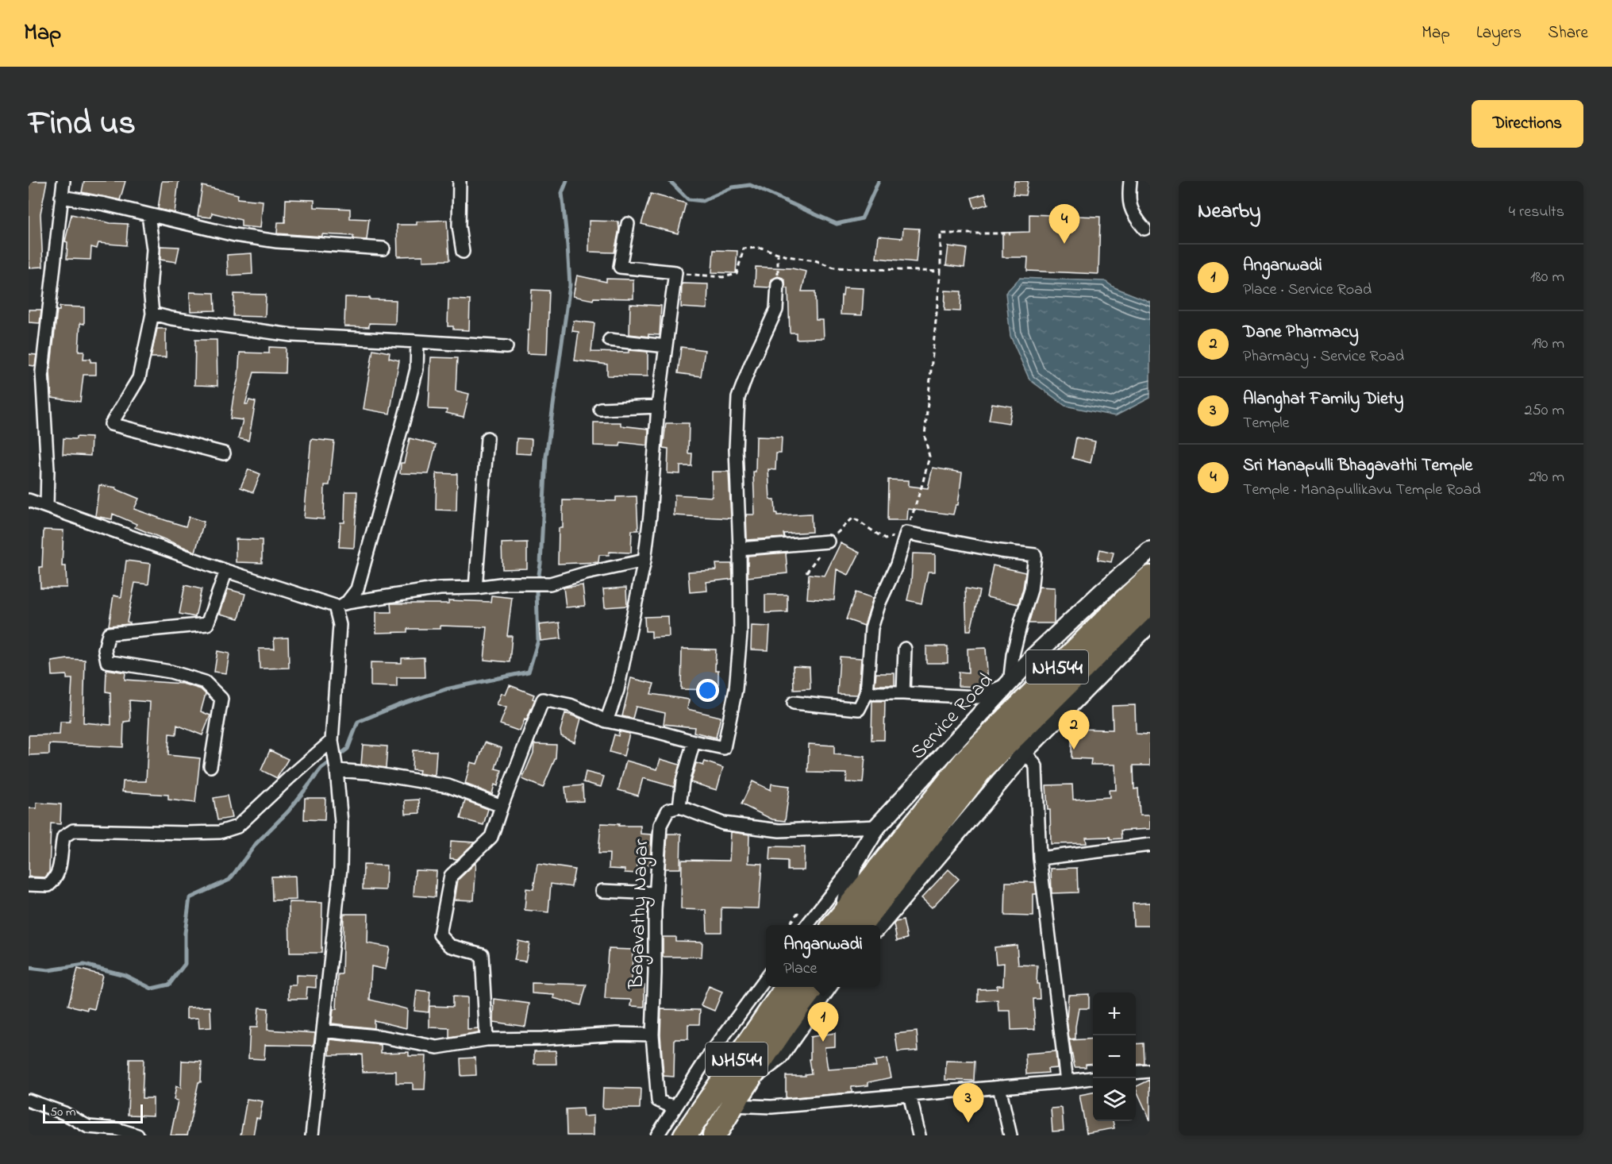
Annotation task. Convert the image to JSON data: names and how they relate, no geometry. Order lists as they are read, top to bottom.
{
  "streets": {
    "highway": ["NH544"],
    "street": ["Service Road", "Bagavathy Nagar"]
  },
  "scale_bar": "50 m",
  "page": {
    "header": "Map",
    "nav": ["Map", "Layers", "Share"],
    "title": "Find us",
    "buttons": "Directions",
    "heading": ["Nearby", "4 results"],
    "pins": [
      "4",
      "2",
      "1",
      "3"
    ],
    "list": [
      {
        "mark": "1",
        "name": "Anganwadi",
        "note": "Place · Service Road",
        "value": "180 m"
      },
      {
        "mark": "2",
        "name": "Dane Pharmacy",
        "note": "Pharmacy · Service Road",
        "value": "190 m"
      },
      {
        "mark": "3",
        "name": "Alanghat Family Diety",
        "note": "Temple",
        "value": "250 m"
      },
      {
        "mark": "4",
        "name": "Sri Manapulli Bhagavathi Temple",
        "note": "Temple · Manapullikavu Temple Road",
        "value": "290 m"
      }
    ],
    "popup": ["Anganwadi", "Place"],
    "map_buttons": ["+", "−"],
    "scale": "50 m"
  }
}
